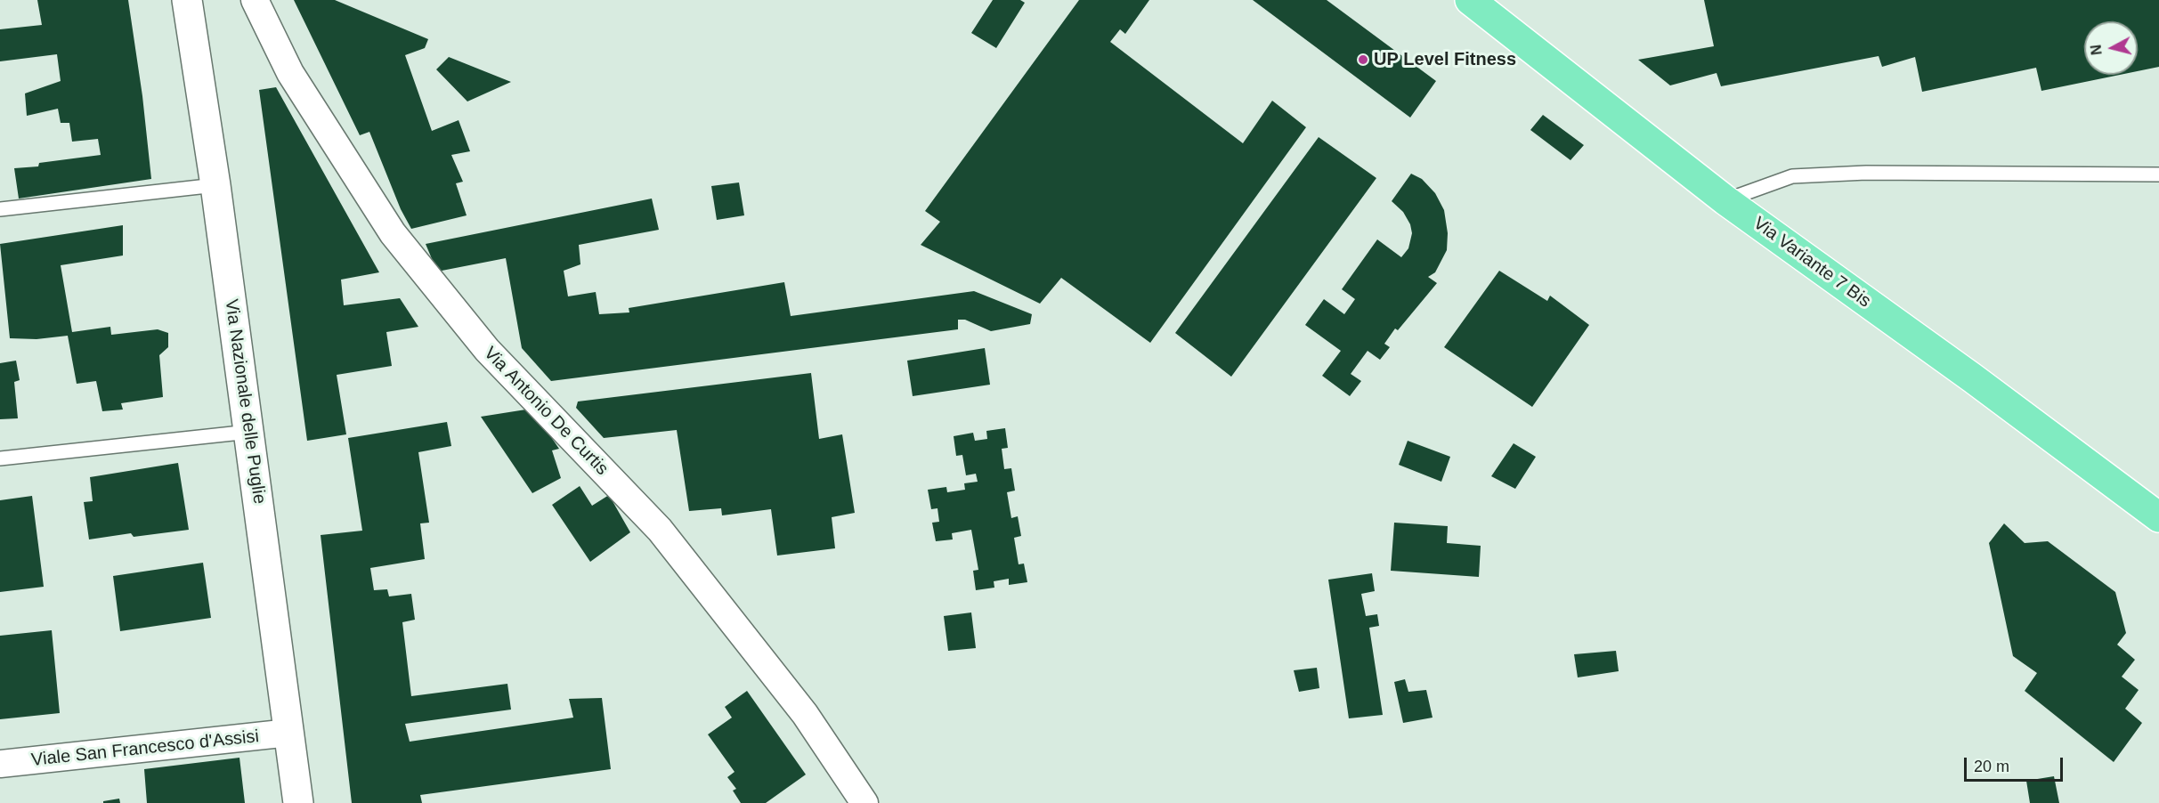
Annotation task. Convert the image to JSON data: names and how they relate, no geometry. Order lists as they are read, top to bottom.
{
  "streets": {
    "main road": ["Via Variante 7 Bis", "Via Nazionale delle Puglie"],
    "street": ["Via Antonio De Curtis", "Viale San Francesco d'Assisi"]
  },
  "crossings": [
    ["Via Nazionale delle Puglie", "Viale San Francesco d'Assisi"]
  ],
  "places": ["UP Level Fitness"],
  "scale_bar": "20 m",
  "north": "left"
}
